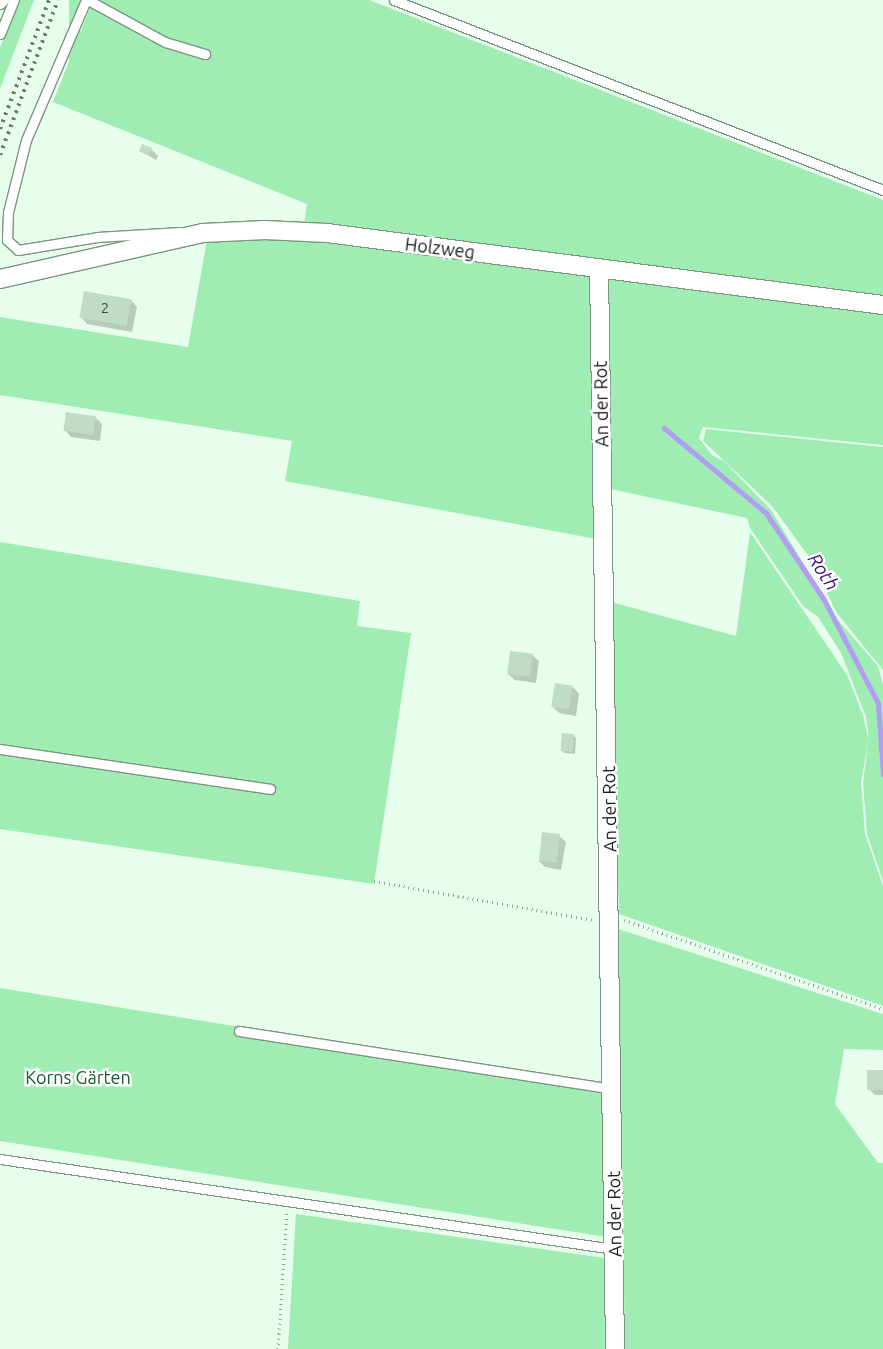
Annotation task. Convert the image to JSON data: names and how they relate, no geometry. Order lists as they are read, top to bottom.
{
  "streets": {
    "street": ["Holzweg", "An der Rot"]
  },
  "crossings": [
    ["Holzweg", "An der Rot"]
  ],
  "water": ["Roth"],
  "parks": ["Korns Gärten"],
  "house_numbers": ["2"]
}
